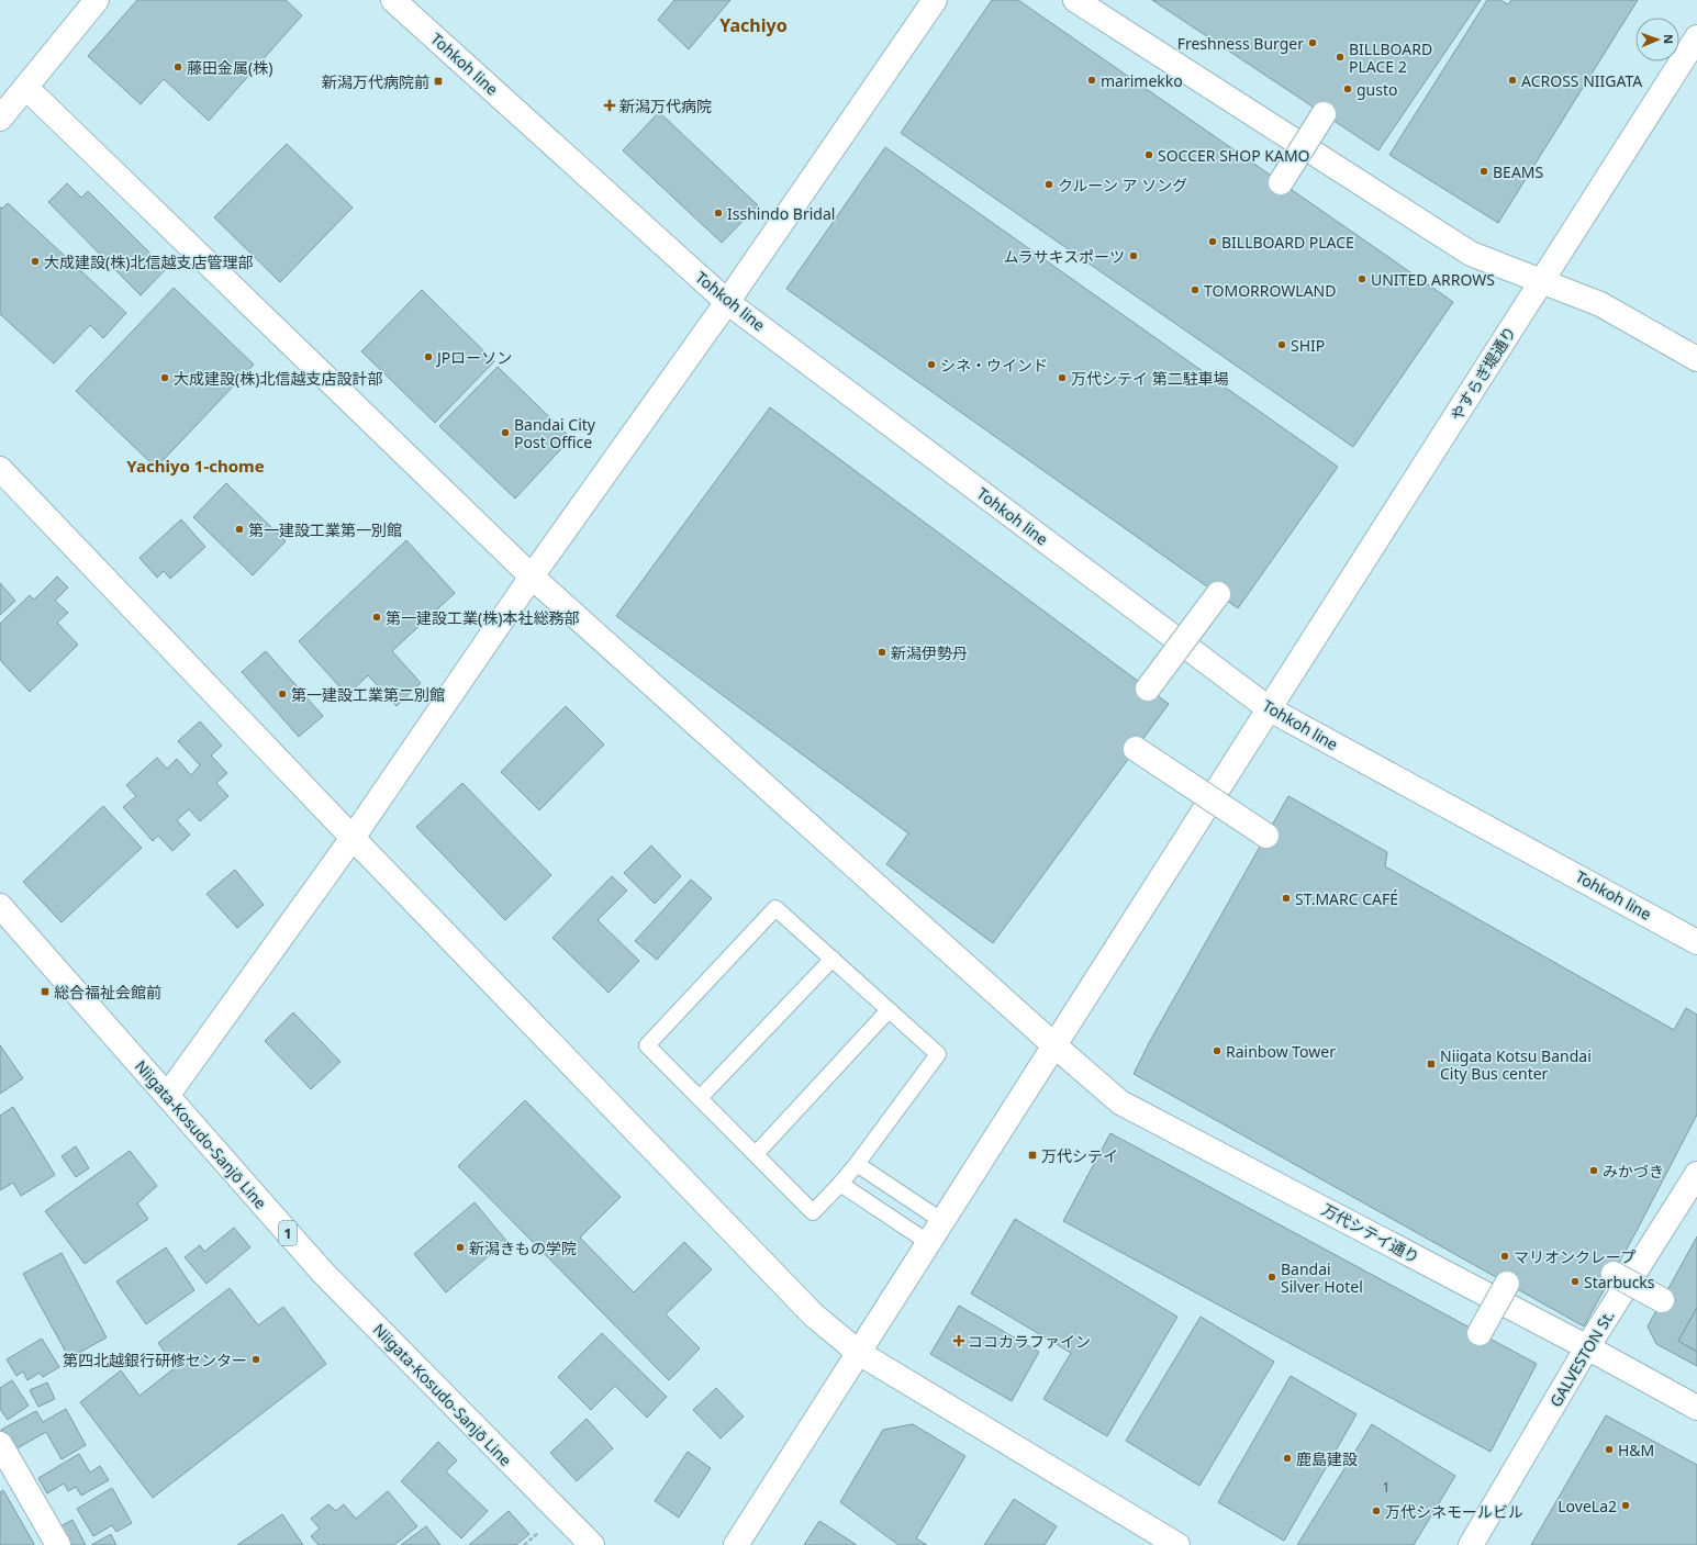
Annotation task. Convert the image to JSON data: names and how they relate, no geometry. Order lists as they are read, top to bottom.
{
  "streets": {
    "street": [
      "Tohkoh line",
      "やすらぎ堤通り",
      "Niigata-Kosudo-Sanjō Line",
      "1",
      "万代シテイ通り",
      "GALVESTON St."
    ]
  },
  "crossings": [
    ["Tohkoh line", "やすらぎ堤通り"],
    ["やすらぎ堤通り", "万代シテイ通り"],
    ["万代シテイ通り", "GALVESTON St."]
  ],
  "districts": ["Yachiyo", "Yachiyo 1-chome"],
  "places": {
    "other": [
      "Freshness Burger",
      "BILLBOARD PLACE 2",
      "藤田金属(株)",
      "marimekko",
      "ACROSS NIIGATA",
      "gusto",
      "SOCCER SHOP KAMO",
      "BEAMS",
      "クルーン ア ソング",
      "Isshindo Bridal",
      "BILLBOARD PLACE",
      "ムラサキスポーツ",
      "大成建設(株)北信越支店管理部",
      "UNITED ARROWS",
      "TOMORROWLAND",
      "SHIP",
      "JPローソン",
      "シネ・ウインド",
      "大成建設(株)北信越支店設計部",
      "万代シテイ 第二駐車場",
      "Bandai City Post Office",
      "第一建設工業第一別館",
      "第一建設工業(株)本社総務部",
      "新潟伊勢丹",
      "第一建設工業第二別館",
      "ST.MARC CAFÉ",
      "Rainbow Tower",
      "みかづき",
      "新潟きもの学院",
      "マリオンクレープ",
      "Bandai Silver Hotel",
      "Starbucks",
      "第四北越銀行研修センター",
      "H&M",
      "鹿島建設",
      "LoveLa2",
      "万代シネモールビル"
    ],
    "transit": [
      "新潟万代病院前",
      "総合福祉会館前",
      "Niigata Kotsu Bandai City Bus center",
      "万代シテイ"
    ],
    "health": ["新潟万代病院", "ココカラファイン"]
  },
  "house_numbers": ["1"],
  "north": "right"
}
